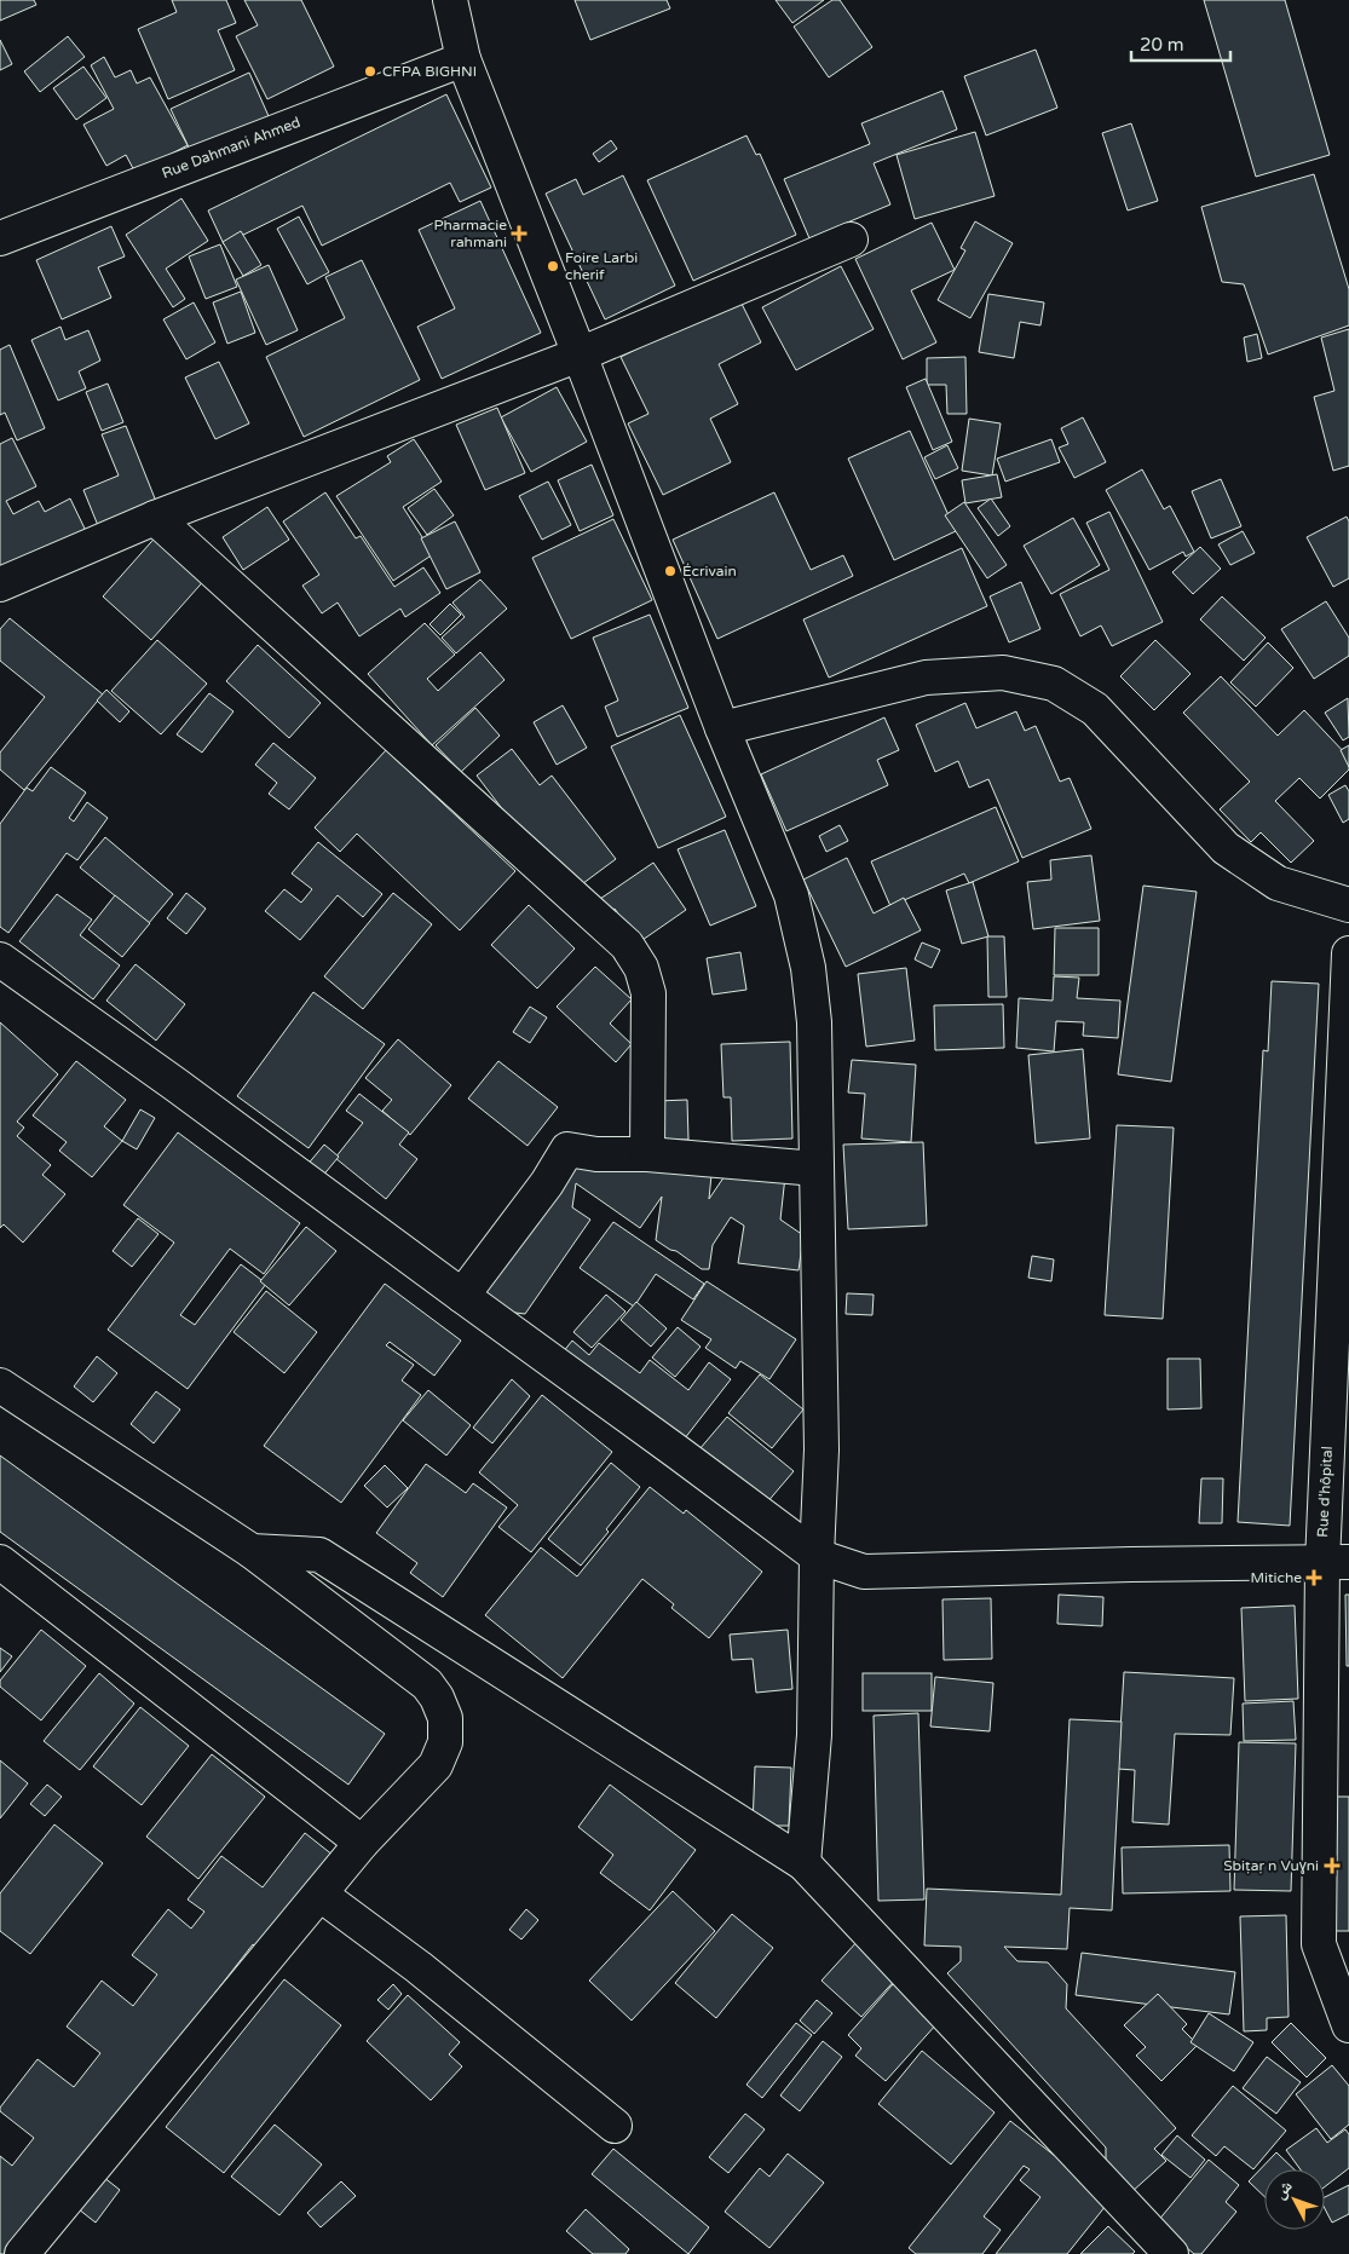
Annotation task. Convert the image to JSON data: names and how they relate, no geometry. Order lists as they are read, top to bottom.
{
  "streets": {
    "street": ["Rue Dahmani Ahmed", "Rue d'hôpital"]
  },
  "places": {
    "other": ["CFPA BIGHNI", "Foire Larbi cherif", "Écrivain"],
    "health": ["Pharmacie rahmani", "Mitiche", "Sbiṭaṛ n Vuɣni"]
  },
  "scale_bar": "20 m",
  "north": "top left"
}
